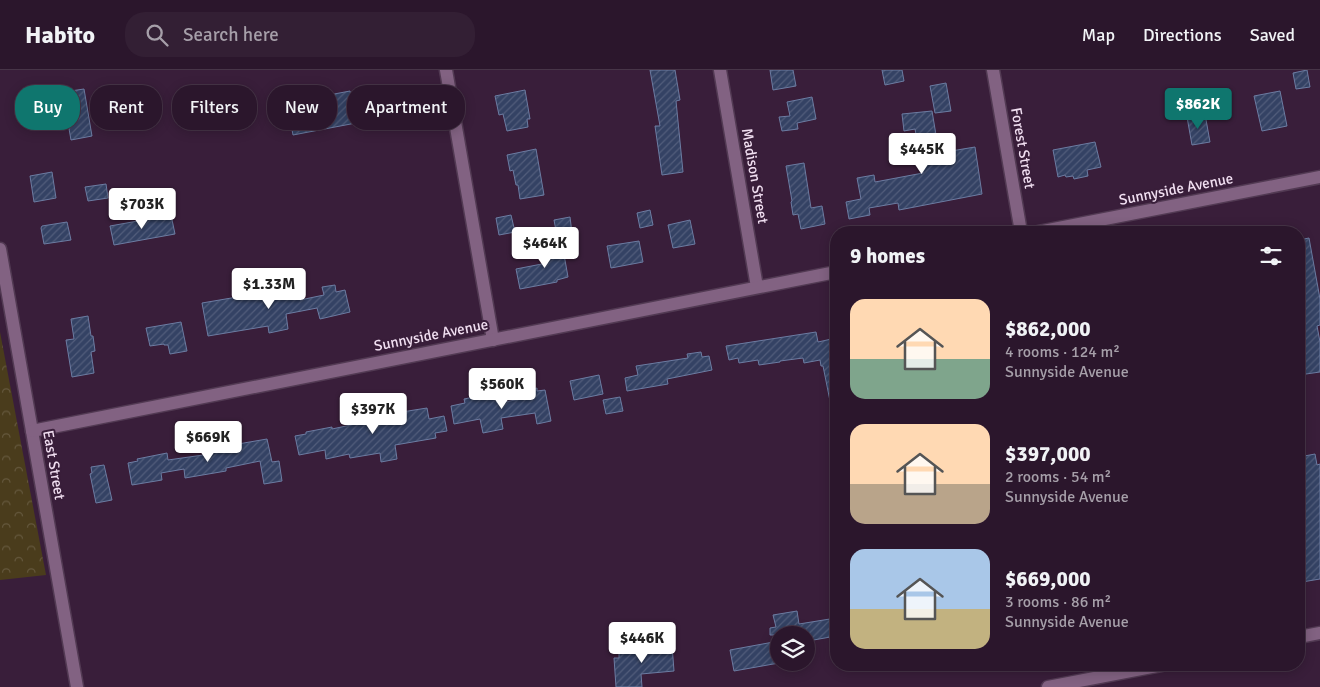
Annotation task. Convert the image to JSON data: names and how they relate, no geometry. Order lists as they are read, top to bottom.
{
  "streets": {
    "street": [
      "Forest Street",
      "Madison Street",
      "Sunnyside Avenue",
      "East Street"
    ]
  },
  "crossings": [
    ["Madison Street", "Sunnyside Avenue"],
    ["Sunnyside Avenue", "East Street"]
  ],
  "page": {
    "header": "Habito",
    "search": "Search here",
    "nav": ["Map", "Directions", "Saved"],
    "chip": [
      "Buy",
      "Rent",
      "Filters",
      "New",
      "Apartment"
    ],
    "price": [
      "$862K",
      "$445K",
      "$703K",
      "$464K",
      "$1.33M",
      "$560K",
      "$397K",
      "$669K",
      "$446K"
    ],
    "heading": "9 homes",
    "list": [
      {
        "name": "$862,000",
        "note": "4 rooms · 124 m² · Sunnyside Avenue"
      },
      {
        "name": "$397,000",
        "note": "2 rooms · 54 m² · Sunnyside Avenue"
      },
      {
        "name": "$669,000",
        "note": "3 rooms · 86 m² · Sunnyside Avenue"
      }
    ]
  }
}
